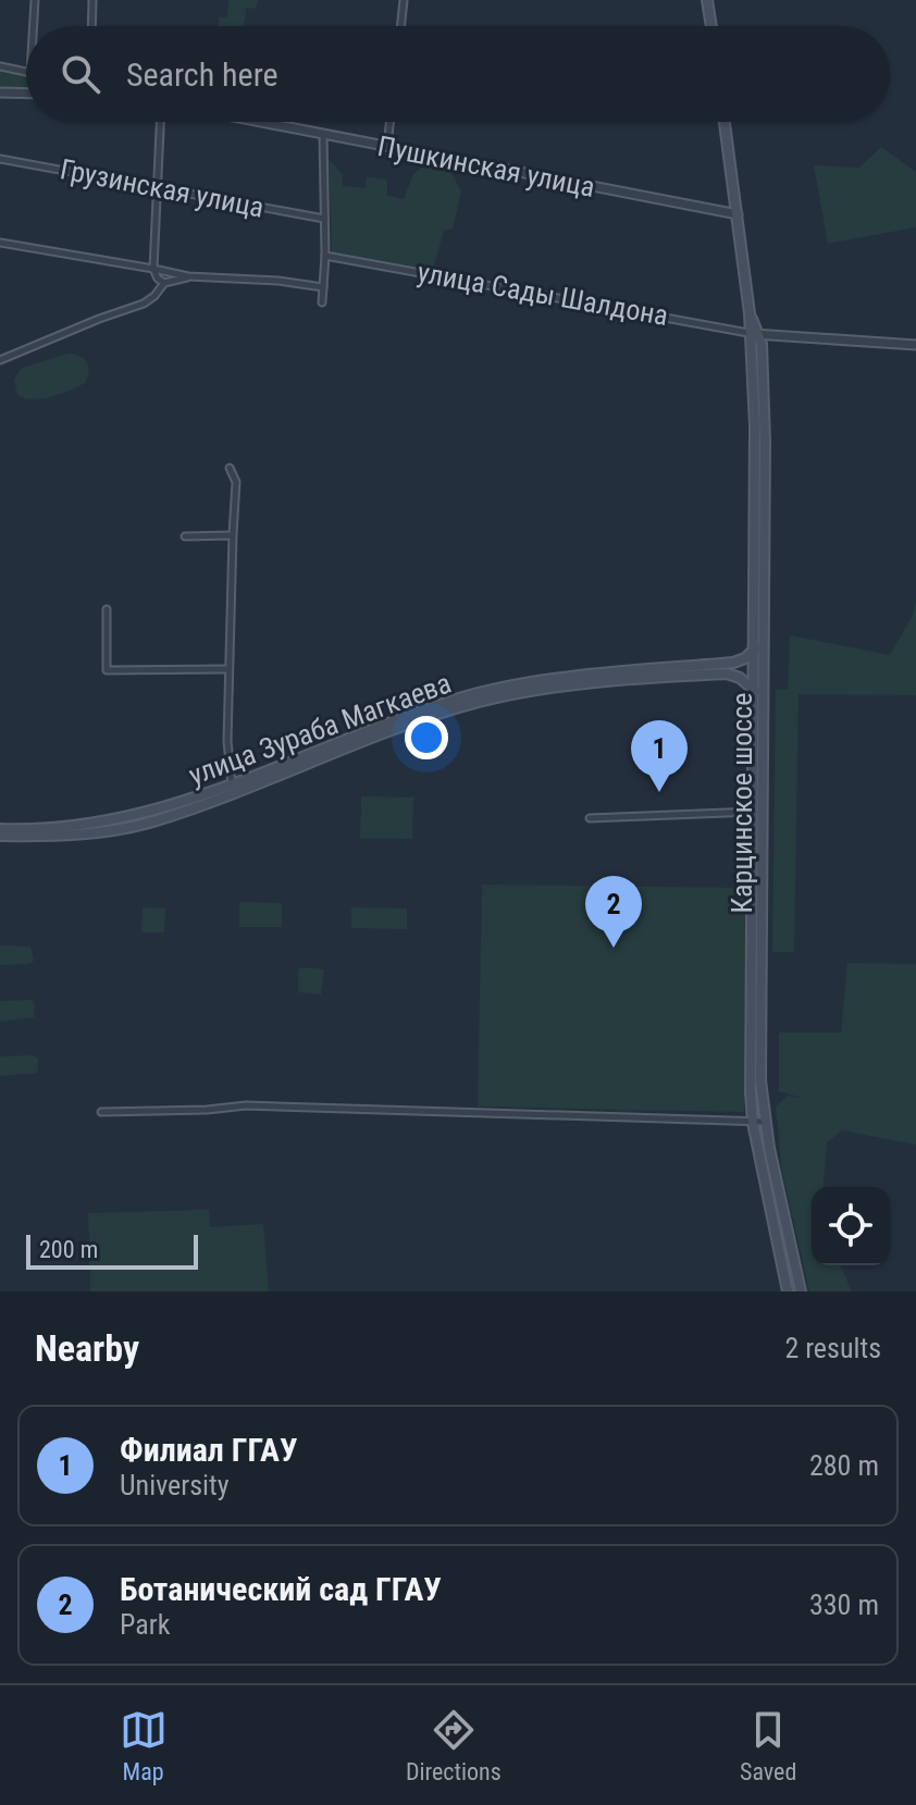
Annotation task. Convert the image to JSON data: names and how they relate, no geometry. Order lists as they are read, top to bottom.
{
  "streets": {
    "main road": ["улица Зураба Магкаева", "Карцинское шоссе"],
    "street": ["Пушкинская улица", "Грузинская улица", "улица Сады Шалдона"]
  },
  "crossings": [
    ["Пушкинская улица", "Карцинское шоссе"],
    ["улица Сады Шалдона", "Карцинское шоссе"],
    ["улица Зураба Магкаева", "Карцинское шоссе"]
  ],
  "scale_bar": "200 m",
  "page": {
    "search": "Search here",
    "pins": ["1", "2"],
    "scale": "200 m",
    "heading": ["Nearby", "2 results"],
    "list": [
      {
        "mark": "1",
        "name": "Филиал ГГАУ",
        "note": "University",
        "value": "280 m"
      },
      {
        "mark": "2",
        "name": "Ботанический сад ГГАУ",
        "note": "Park",
        "value": "330 m"
      }
    ],
    "nav": ["Map", "Directions", "Saved"]
  }
}
